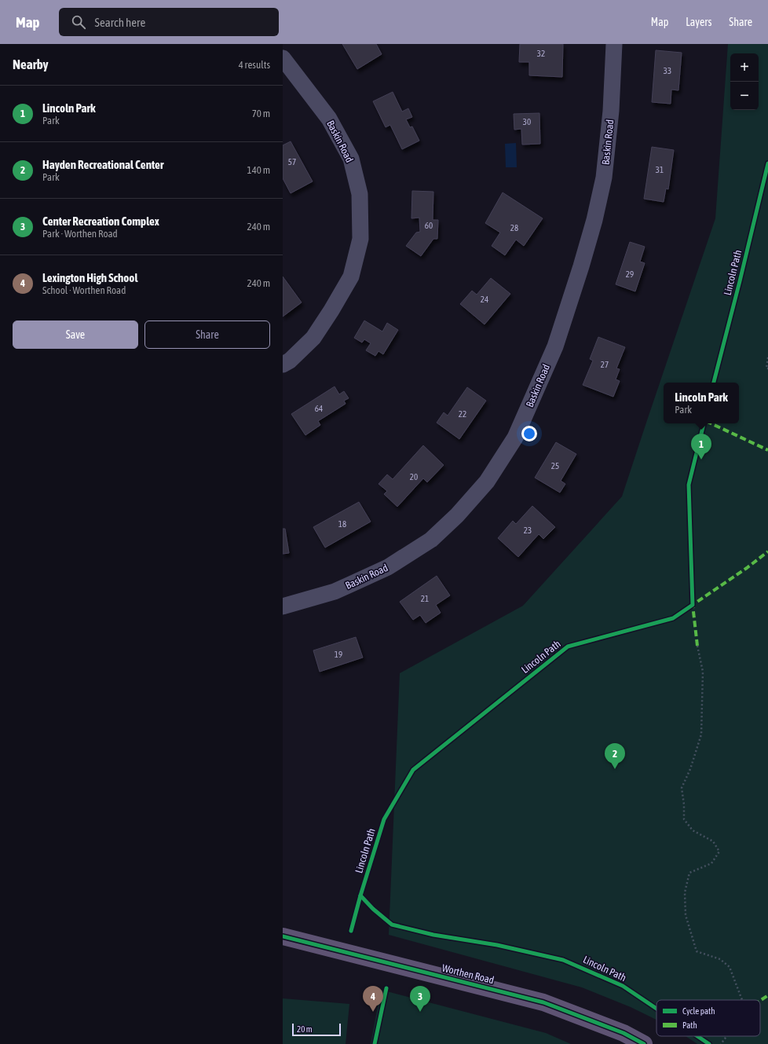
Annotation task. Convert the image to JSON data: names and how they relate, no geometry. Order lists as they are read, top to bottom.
{
  "streets": {
    "main road": ["Worthen Road"],
    "street": ["Baskin Road"],
    "cycle path": ["Lincoln Path"]
  },
  "house_numbers": [
    "32",
    "33",
    "30",
    "57",
    "31",
    "60",
    "28",
    "29",
    "24",
    "27",
    "64",
    "22",
    "25",
    "20",
    "18",
    "23",
    "21",
    "19"
  ],
  "legend": ["Cycle path", "Path"],
  "scale_bar": "20 m",
  "page": {
    "header": "Map",
    "search": "Search here",
    "nav": ["Map", "Layers", "Share"],
    "heading": ["Nearby", "4 results"],
    "map_buttons": ["+", "−"],
    "list": [
      {
        "mark": "1",
        "name": "Lincoln Park",
        "note": "Park",
        "value": "70 m"
      },
      {
        "mark": "2",
        "name": "Hayden Recreational Center",
        "note": "Park",
        "value": "140 m"
      },
      {
        "mark": "3",
        "name": "Center Recreation Complex",
        "note": "Park · Worthen Road",
        "value": "240 m"
      },
      {
        "mark": "4",
        "name": "Lexington High School",
        "note": "School · Worthen Road",
        "value": "240 m"
      }
    ],
    "buttons": ["Save", "Share"],
    "popup": ["Lincoln Park", "Park"],
    "pins": [
      "1",
      "2",
      "3",
      "4"
    ],
    "scale": "20 m"
  }
}
